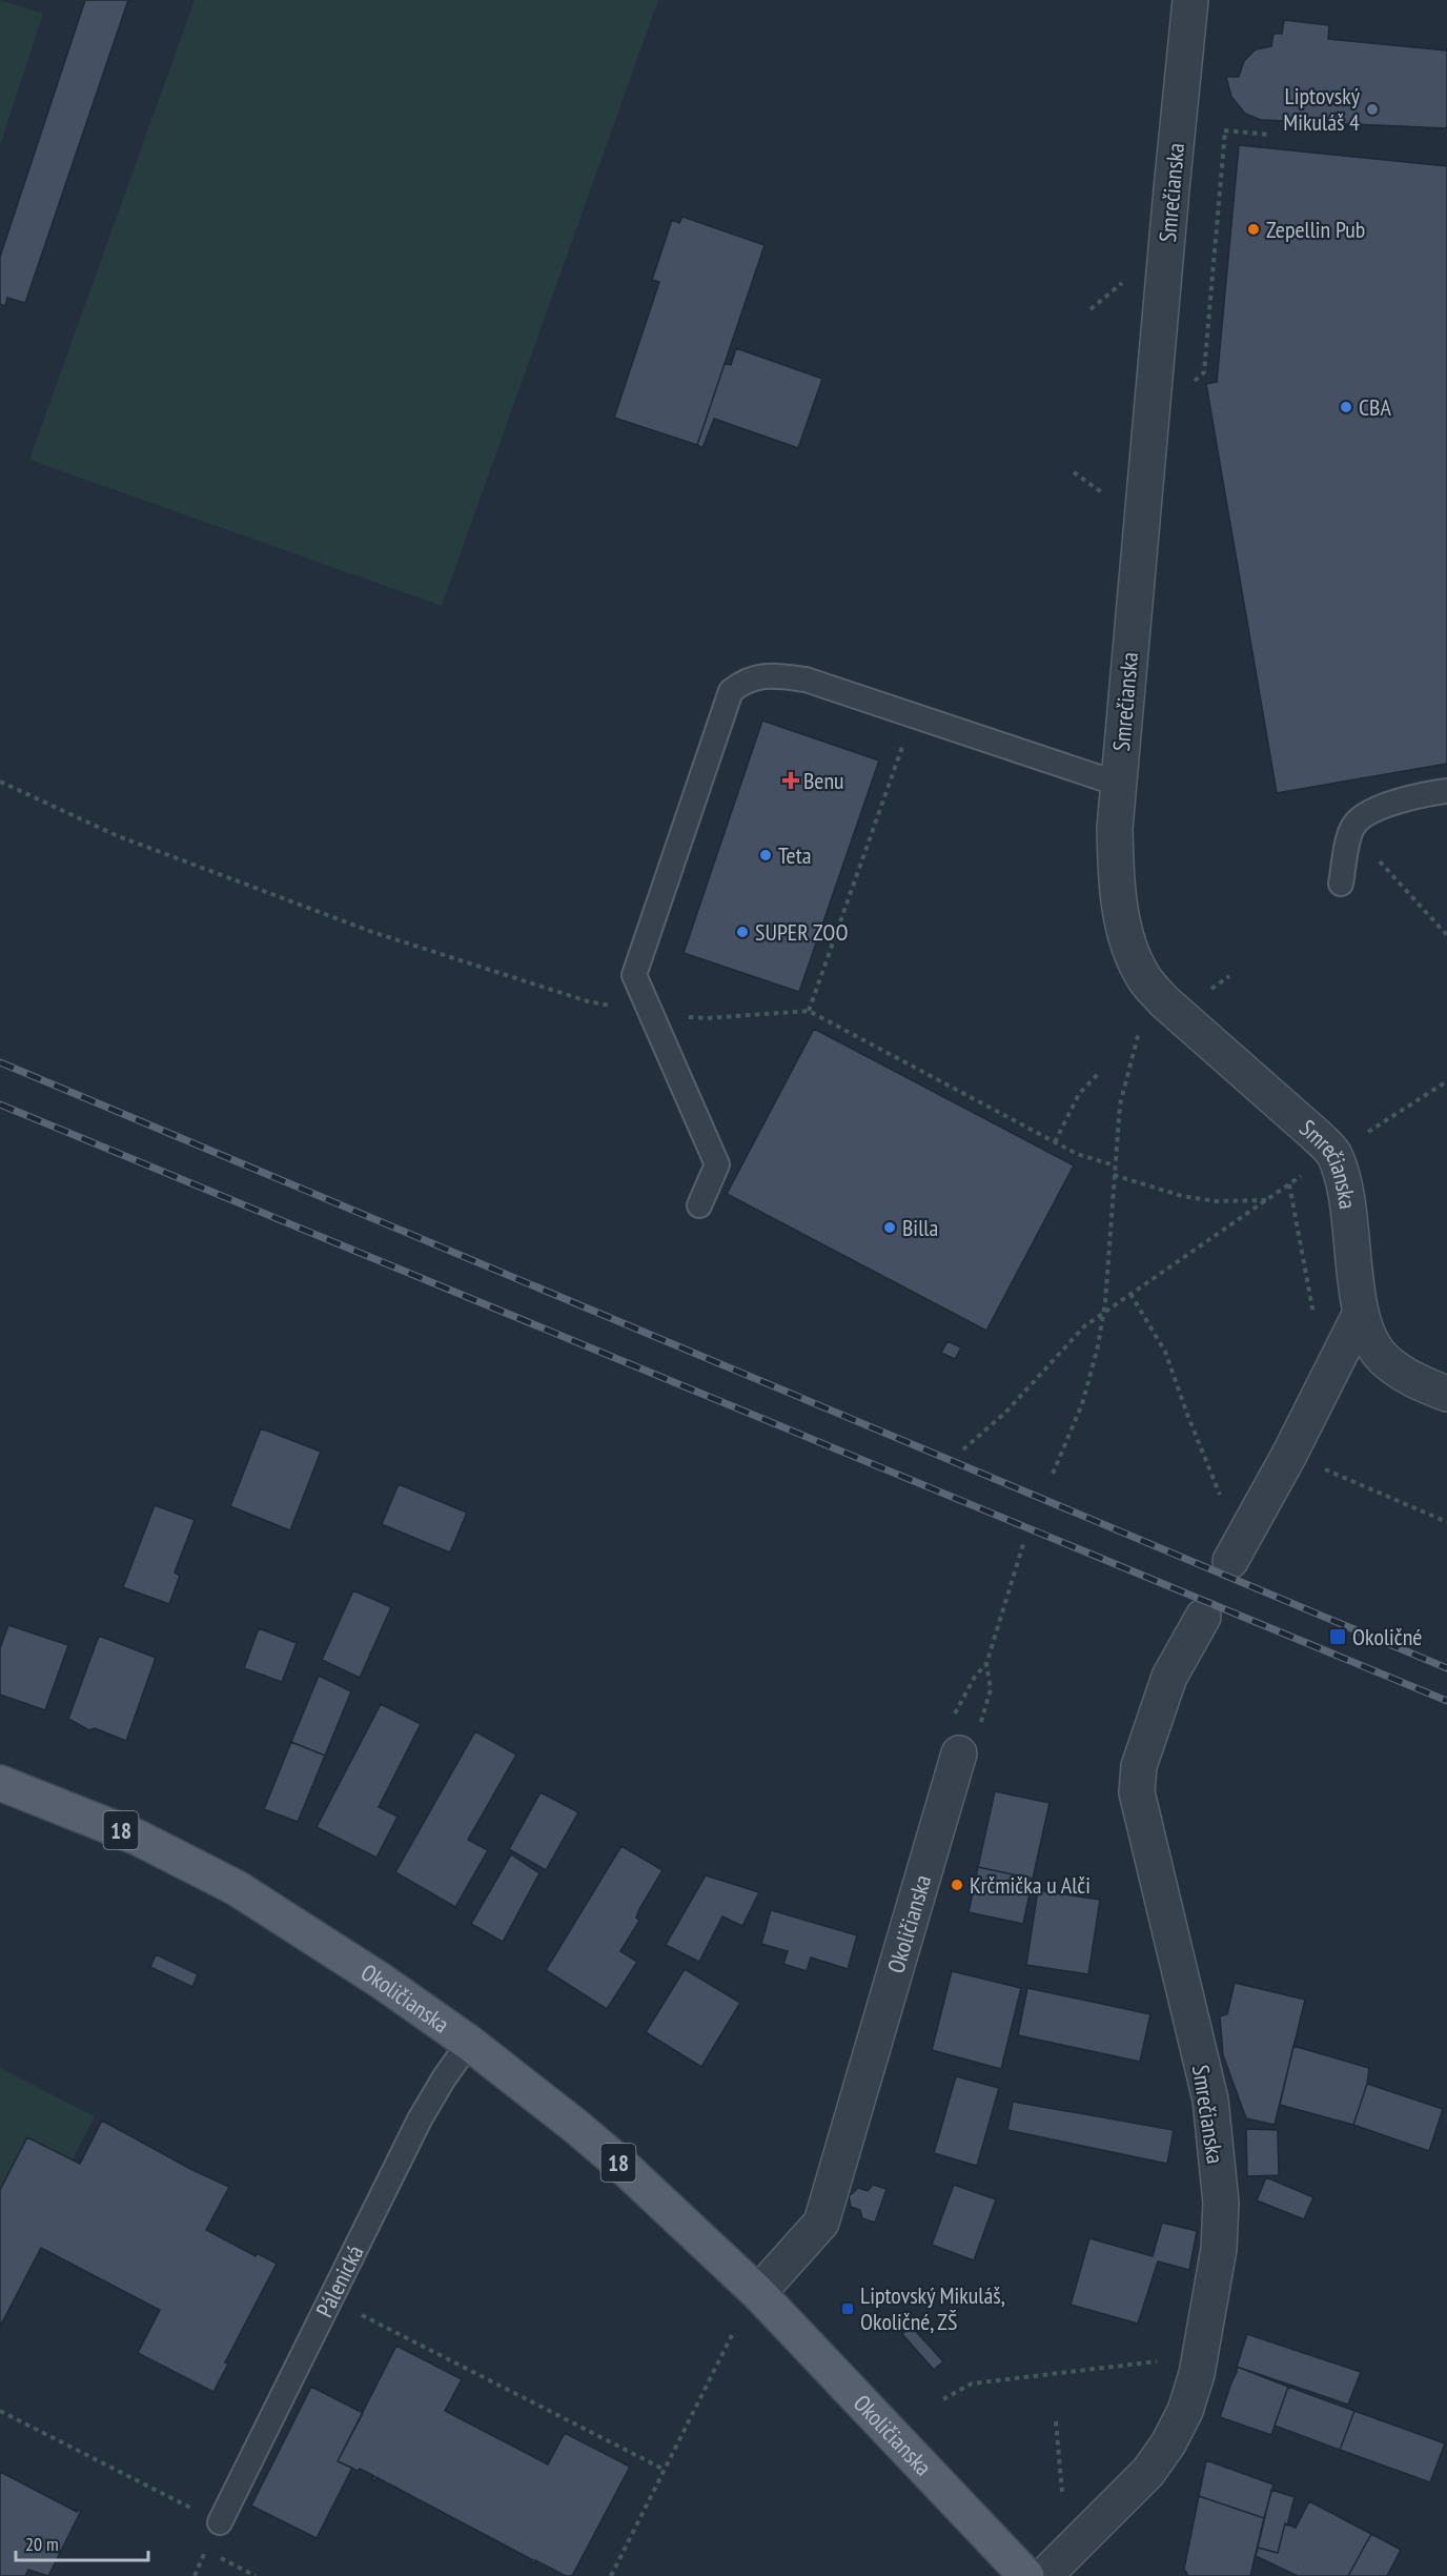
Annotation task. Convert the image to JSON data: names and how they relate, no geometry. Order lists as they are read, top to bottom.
{
  "streets": {
    "main road": ["18", "Okoličianska"],
    "street": ["Smrečianska"],
    "lane": ["Pálenická"]
  },
  "crossings": [
    ["Okoličianska", "Pálenická"]
  ],
  "places": {
    "other": [
      "Liptovský Mikuláš 4",
      "Zepellin Pub",
      "CBA",
      "Teta",
      "SUPER ZOO",
      "Billa",
      "Krčmička u Alči"
    ],
    "health": ["Benu"],
    "transit": ["Okoličné", "Liptovský Mikuláš, Okoličné, ZŠ"]
  },
  "scale_bar": "20 m"
}
